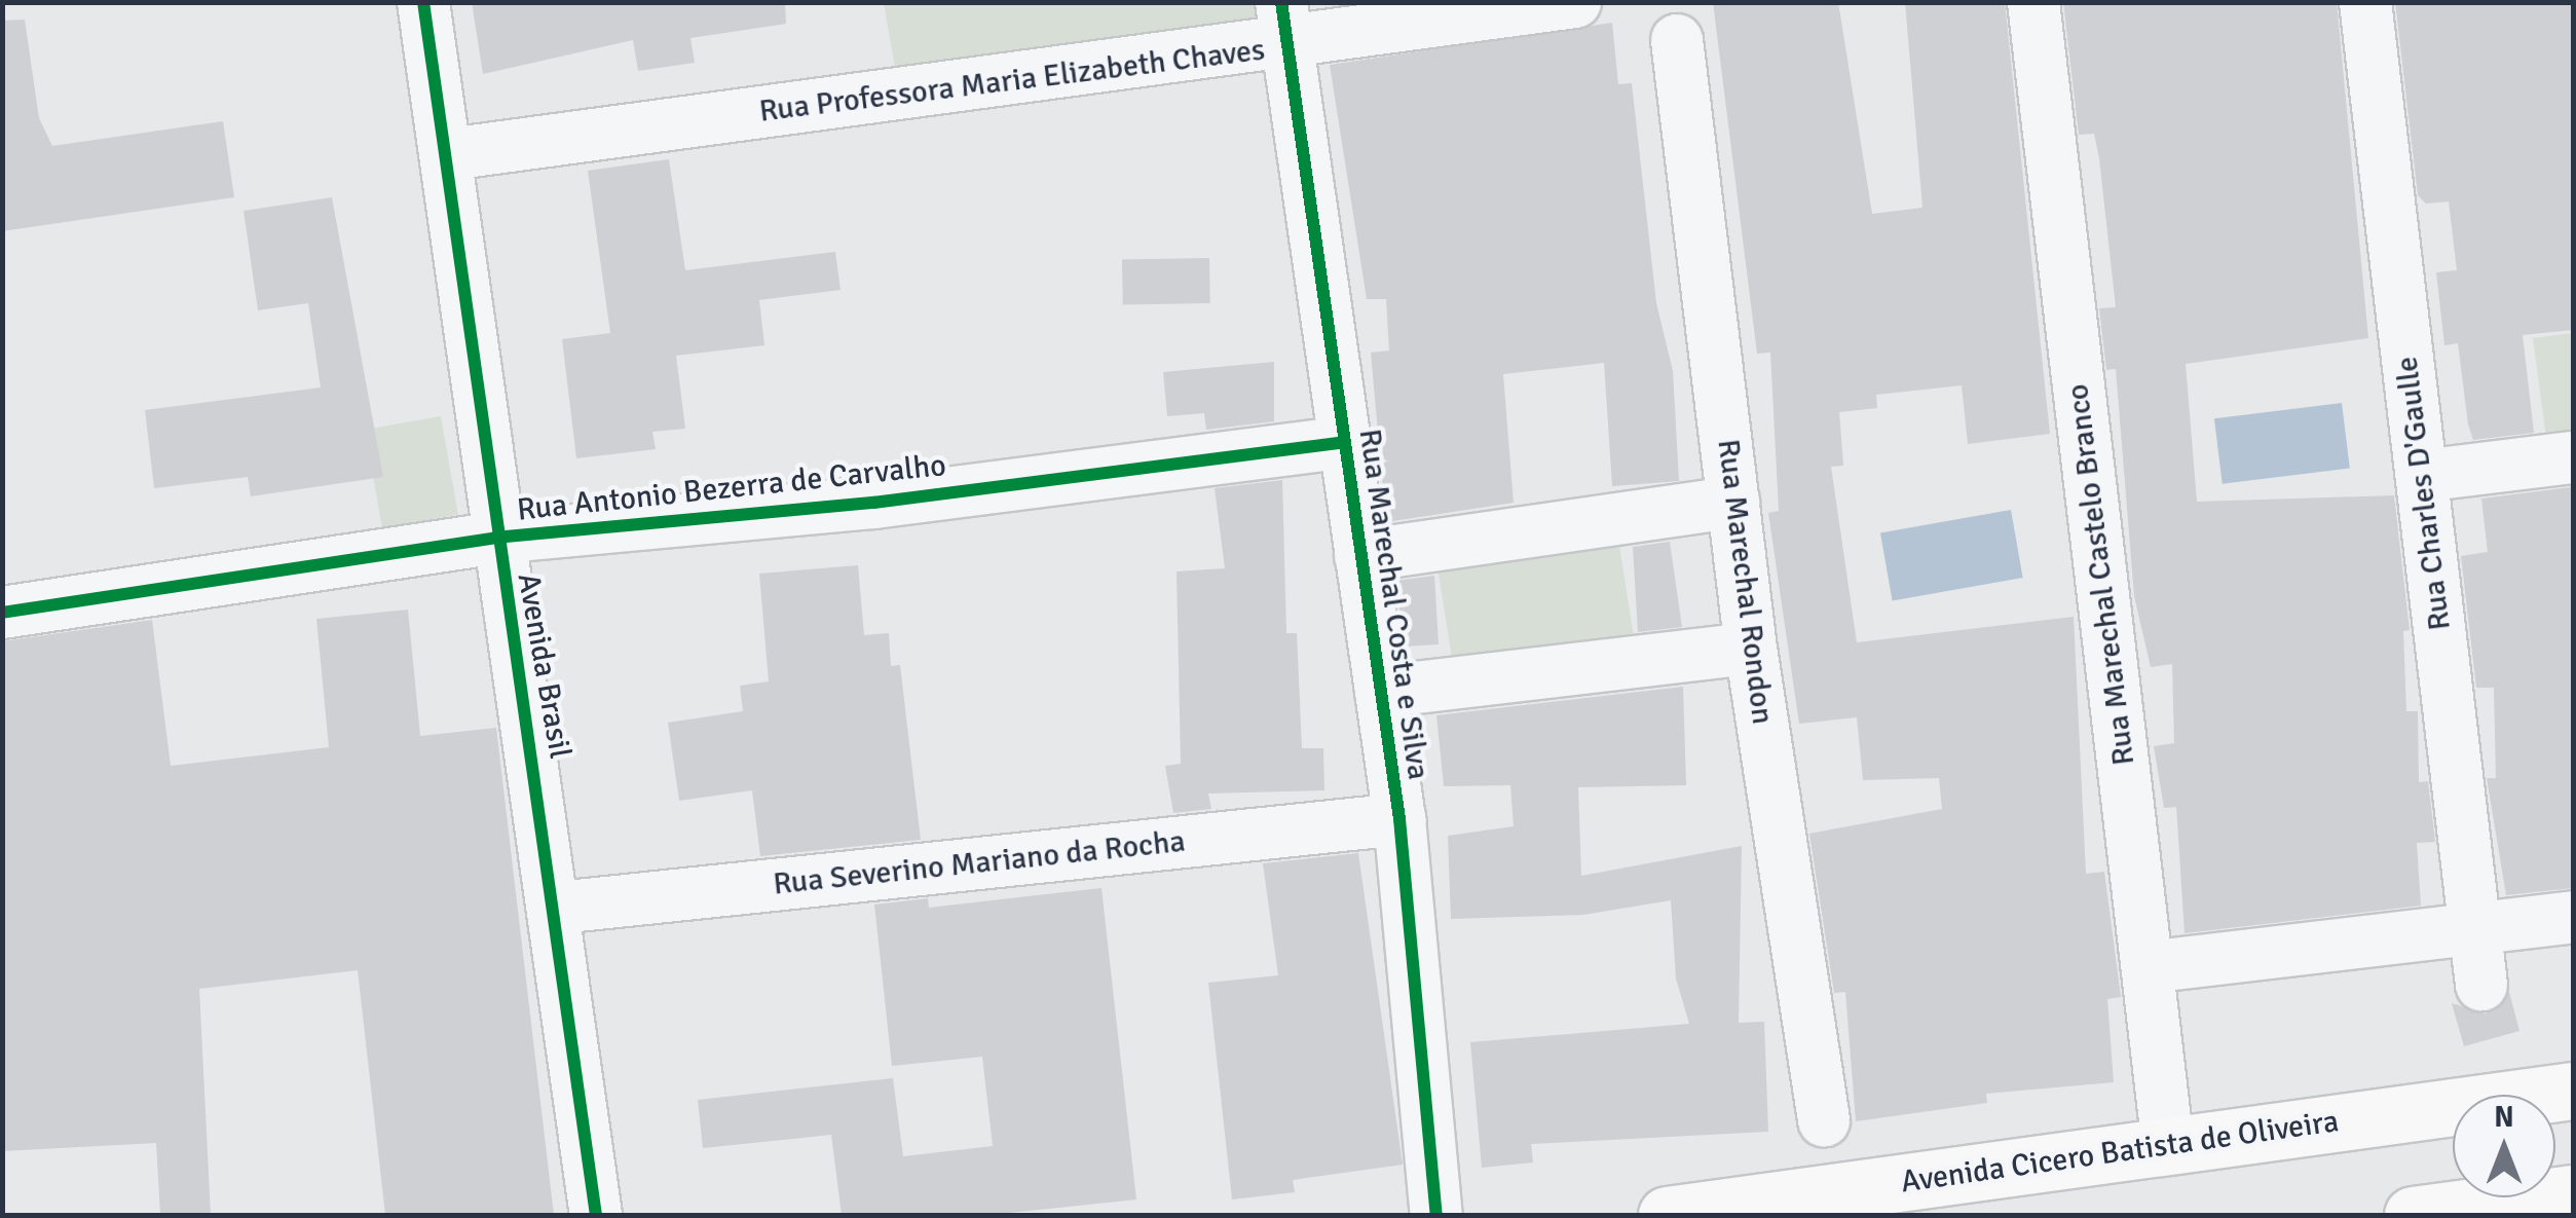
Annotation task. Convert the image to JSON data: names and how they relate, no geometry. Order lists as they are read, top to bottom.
{
  "streets": {
    "main road": ["Avenida Cicero Batista de Oliveira"],
    "street": [
      "Rua Professora Maria Elizabeth Chaves",
      "Rua Antonio Bezerra de Carvalho",
      "Rua Charles D'Gaulle",
      "Rua Marechal Castelo Branco",
      "Rua Marechal Rondon",
      "Rua Marechal Costa e Silva",
      "Avenida Brasil",
      "Rua Severino Mariano da Rocha"
    ]
  },
  "crossings": [
    ["Rua Professora Maria Elizabeth Chaves", "Rua Marechal Costa e Silva"],
    ["Rua Professora Maria Elizabeth Chaves", "Avenida Brasil"],
    ["Rua Antonio Bezerra de Carvalho", "Rua Marechal Costa e Silva"],
    ["Rua Antonio Bezerra de Carvalho", "Avenida Brasil"],
    ["Rua Marechal Castelo Branco", "Avenida Cicero Batista de Oliveira"],
    ["Rua Marechal Costa e Silva", "Rua Severino Mariano da Rocha"],
    ["Avenida Brasil", "Rua Severino Mariano da Rocha"]
  ],
  "north": "top"
}
